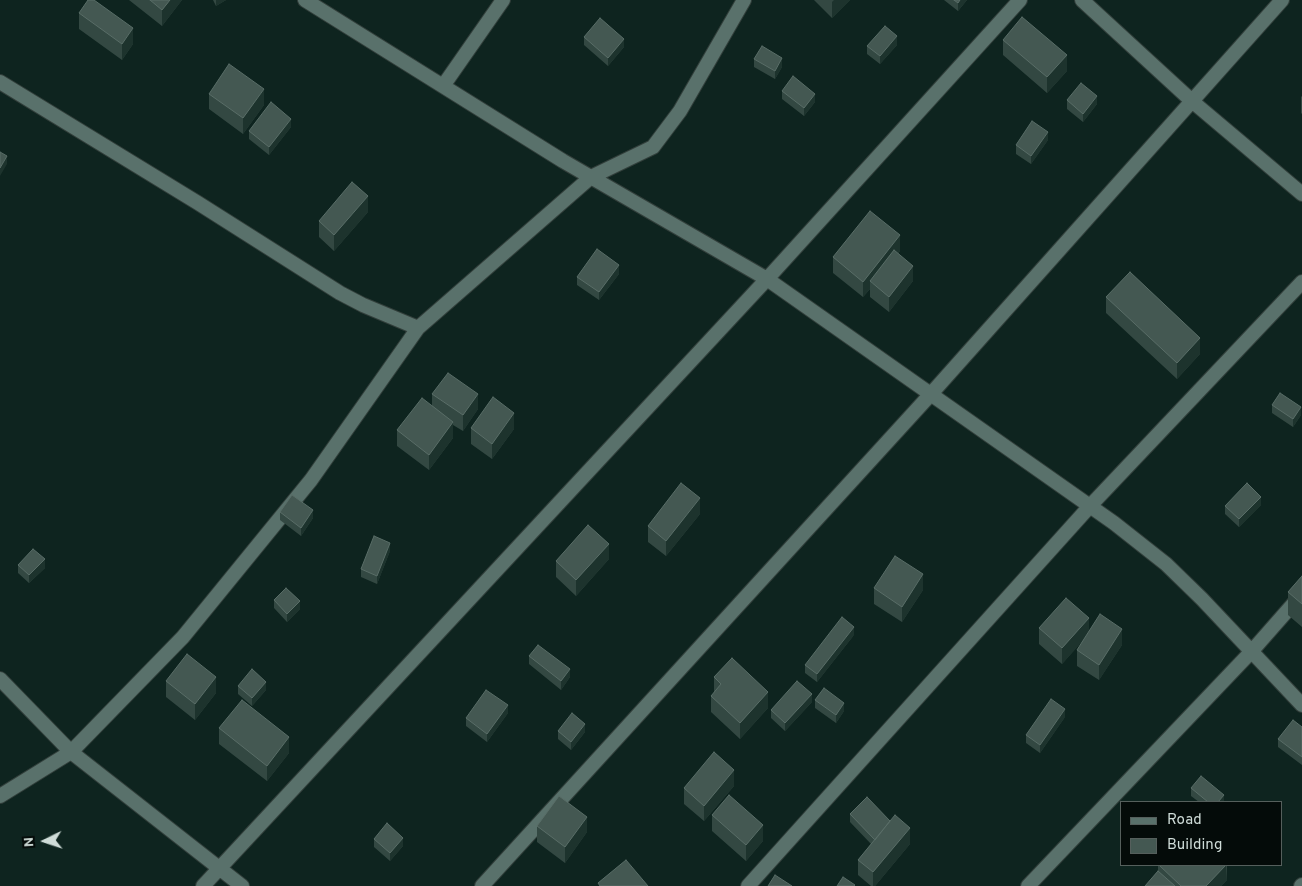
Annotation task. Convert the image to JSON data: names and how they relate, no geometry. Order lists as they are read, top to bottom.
{
  "legend": ["Road", "Building"],
  "north": "left"
}
